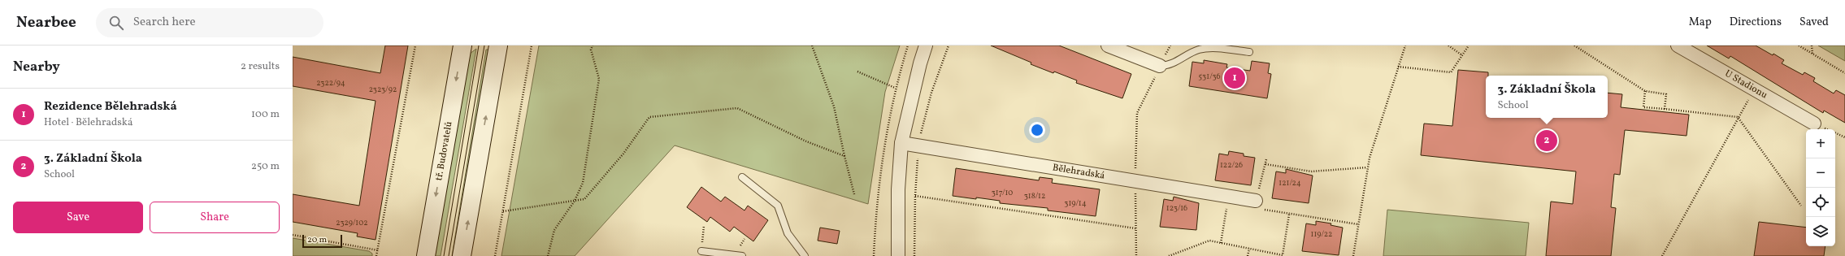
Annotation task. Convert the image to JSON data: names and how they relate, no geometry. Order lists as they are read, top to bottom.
{
  "streets": {
    "street": ["U Stadionu", "tř. Budovatelů", "Bělehradská"]
  },
  "house_numbers": [
    "531/36",
    "2322/94",
    "2323/92",
    "122/26",
    "121/24",
    "317/10",
    "318/12",
    "319/14",
    "123/16",
    "2329/102",
    "119/22"
  ],
  "scale_bar": "20 m",
  "page": {
    "header": "Nearbee",
    "search": "Search here",
    "nav": ["Map", "Directions", "Saved"],
    "heading": ["Nearby", "2 results"],
    "pins": ["1", "2"],
    "popup": ["3. Základní Škola", "School"],
    "list": [
      {
        "mark": "1",
        "name": "Rezidence Bělehradská",
        "note": "Hotel · Bělehradská",
        "value": "100 m"
      },
      {
        "mark": "2",
        "name": "3. Základní Škola",
        "note": "School",
        "value": "250 m"
      }
    ],
    "map_buttons": ["+", "−"],
    "buttons": ["Save", "Share"],
    "scale": "20 m"
  }
}
